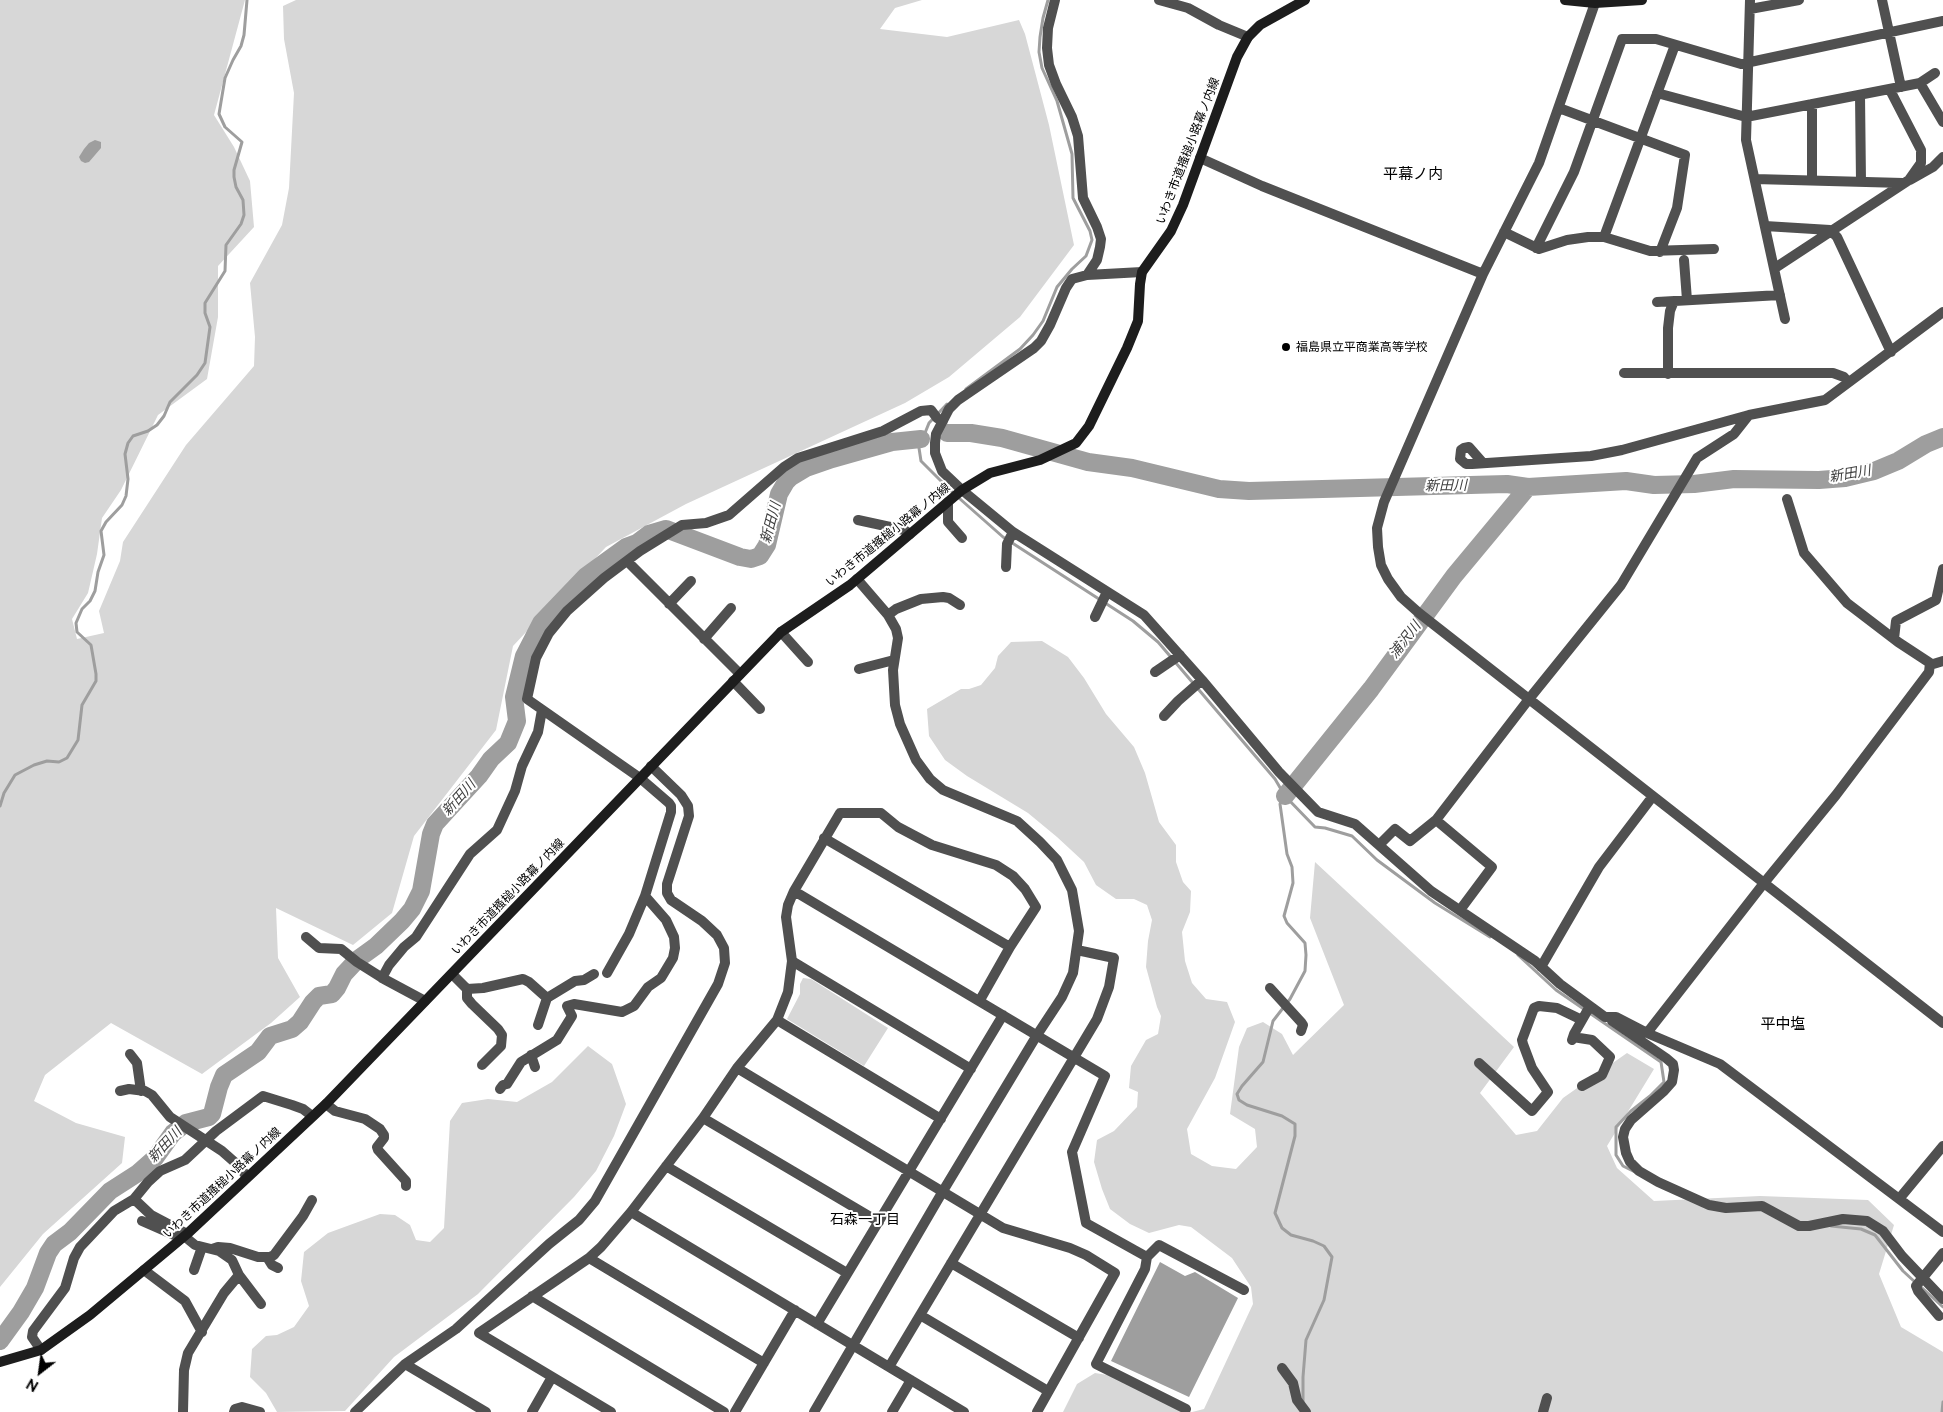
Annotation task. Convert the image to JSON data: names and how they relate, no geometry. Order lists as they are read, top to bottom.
{
  "streets": {
    "street": ["いわき市道搔槌小路幕ノ内線"]
  },
  "districts": ["平幕ノ内", "平中塩", "石森一丁目"],
  "water": ["新田川", "浦沢川"],
  "places": ["福島県立平商業高等学校"],
  "north": "bottom left"
}
